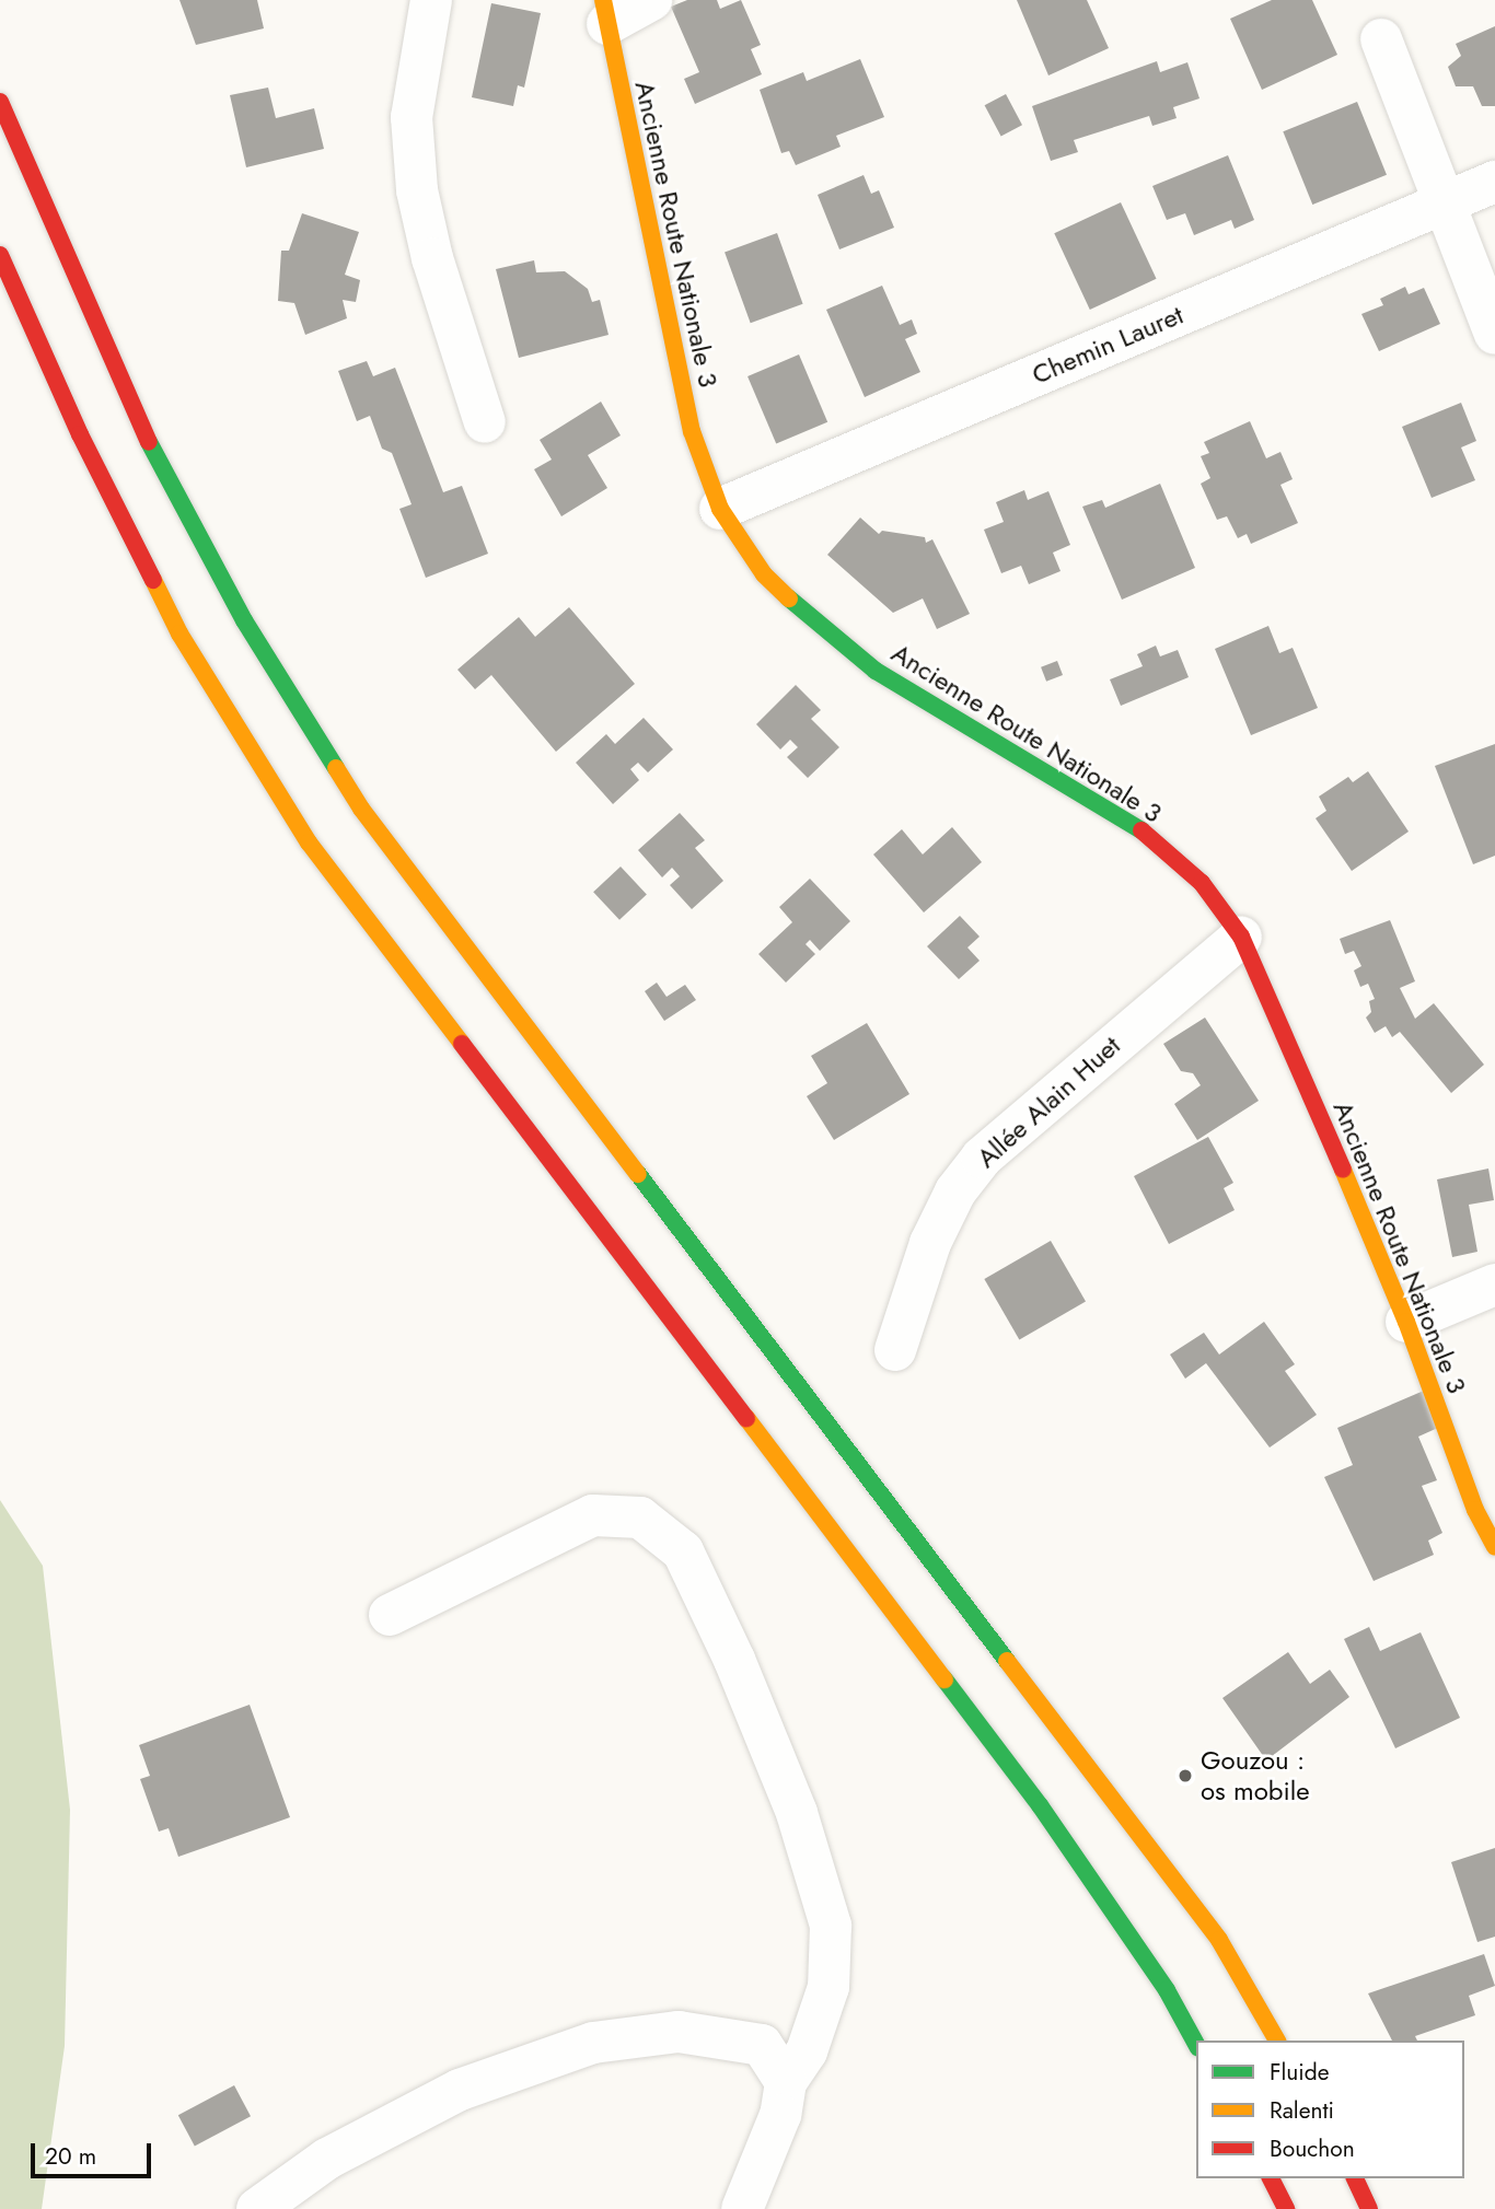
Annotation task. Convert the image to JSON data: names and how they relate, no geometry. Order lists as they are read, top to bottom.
{
  "streets": {
    "main road": ["Ancienne Route Nationale 3"],
    "street": ["Chemin Lauret", "Allée Alain Huet"]
  },
  "crossings": [
    ["Ancienne Route Nationale 3", "Chemin Lauret"],
    ["Ancienne Route Nationale 3", "Allée Alain Huet"]
  ],
  "places": ["Gouzou : os mobile"],
  "legend": ["Fluide", "Ralenti", "Bouchon"],
  "scale_bar": "20 m"
}
